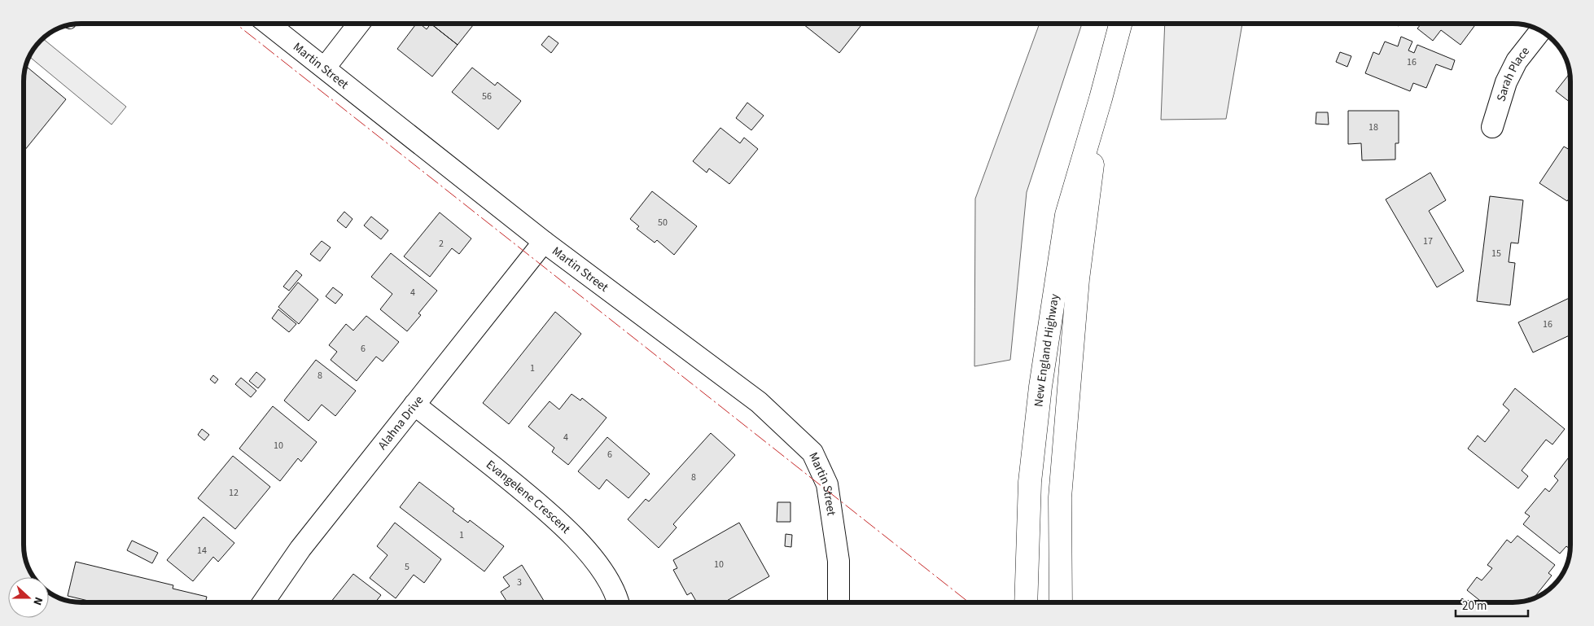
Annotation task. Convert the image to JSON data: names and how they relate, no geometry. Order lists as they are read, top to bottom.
{
  "streets": {
    "highway": ["New England Highway"],
    "street": [
      "Martin Street",
      "Sarah Place",
      "Alahna Drive",
      "Evangelene Crescent"
    ]
  },
  "crossings": [
    ["Martin Street", "Alahna Drive"],
    ["Alahna Drive", "Evangelene Crescent"]
  ],
  "house_numbers": [
    "16",
    "56",
    "18",
    "50",
    "17",
    "2",
    "15",
    "4",
    "16",
    "6",
    "1",
    "8",
    "4",
    "10",
    "6",
    "8",
    "12",
    "1",
    "14",
    "10",
    "5",
    "3"
  ],
  "scale_bar": "20 m",
  "north": "right"
}
